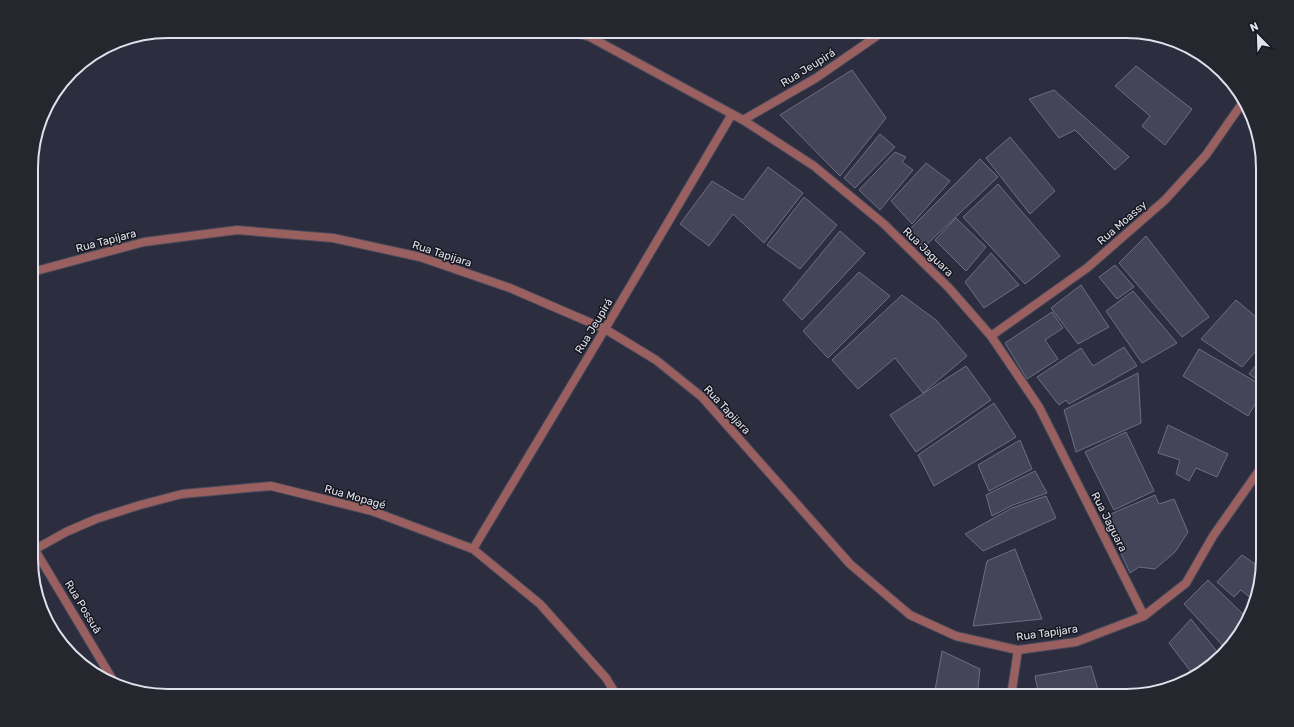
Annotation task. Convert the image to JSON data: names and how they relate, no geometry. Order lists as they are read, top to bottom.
{
  "streets": {
    "street": [
      "Rua Jeupirá",
      "Rua Moassy",
      "Rua Tapijara",
      "Rua Jaguara",
      "Rua Mopagé",
      "Rua Possuã"
    ]
  },
  "crossings": [
    ["Rua Jeupirá", "Rua Tapijara"],
    ["Rua Jeupirá", "Rua Jaguara"],
    ["Rua Jeupirá", "Rua Mopagé"],
    ["Rua Moassy", "Rua Jaguara"],
    ["Rua Tapijara", "Rua Jaguara"]
  ],
  "north": "top left"
}
